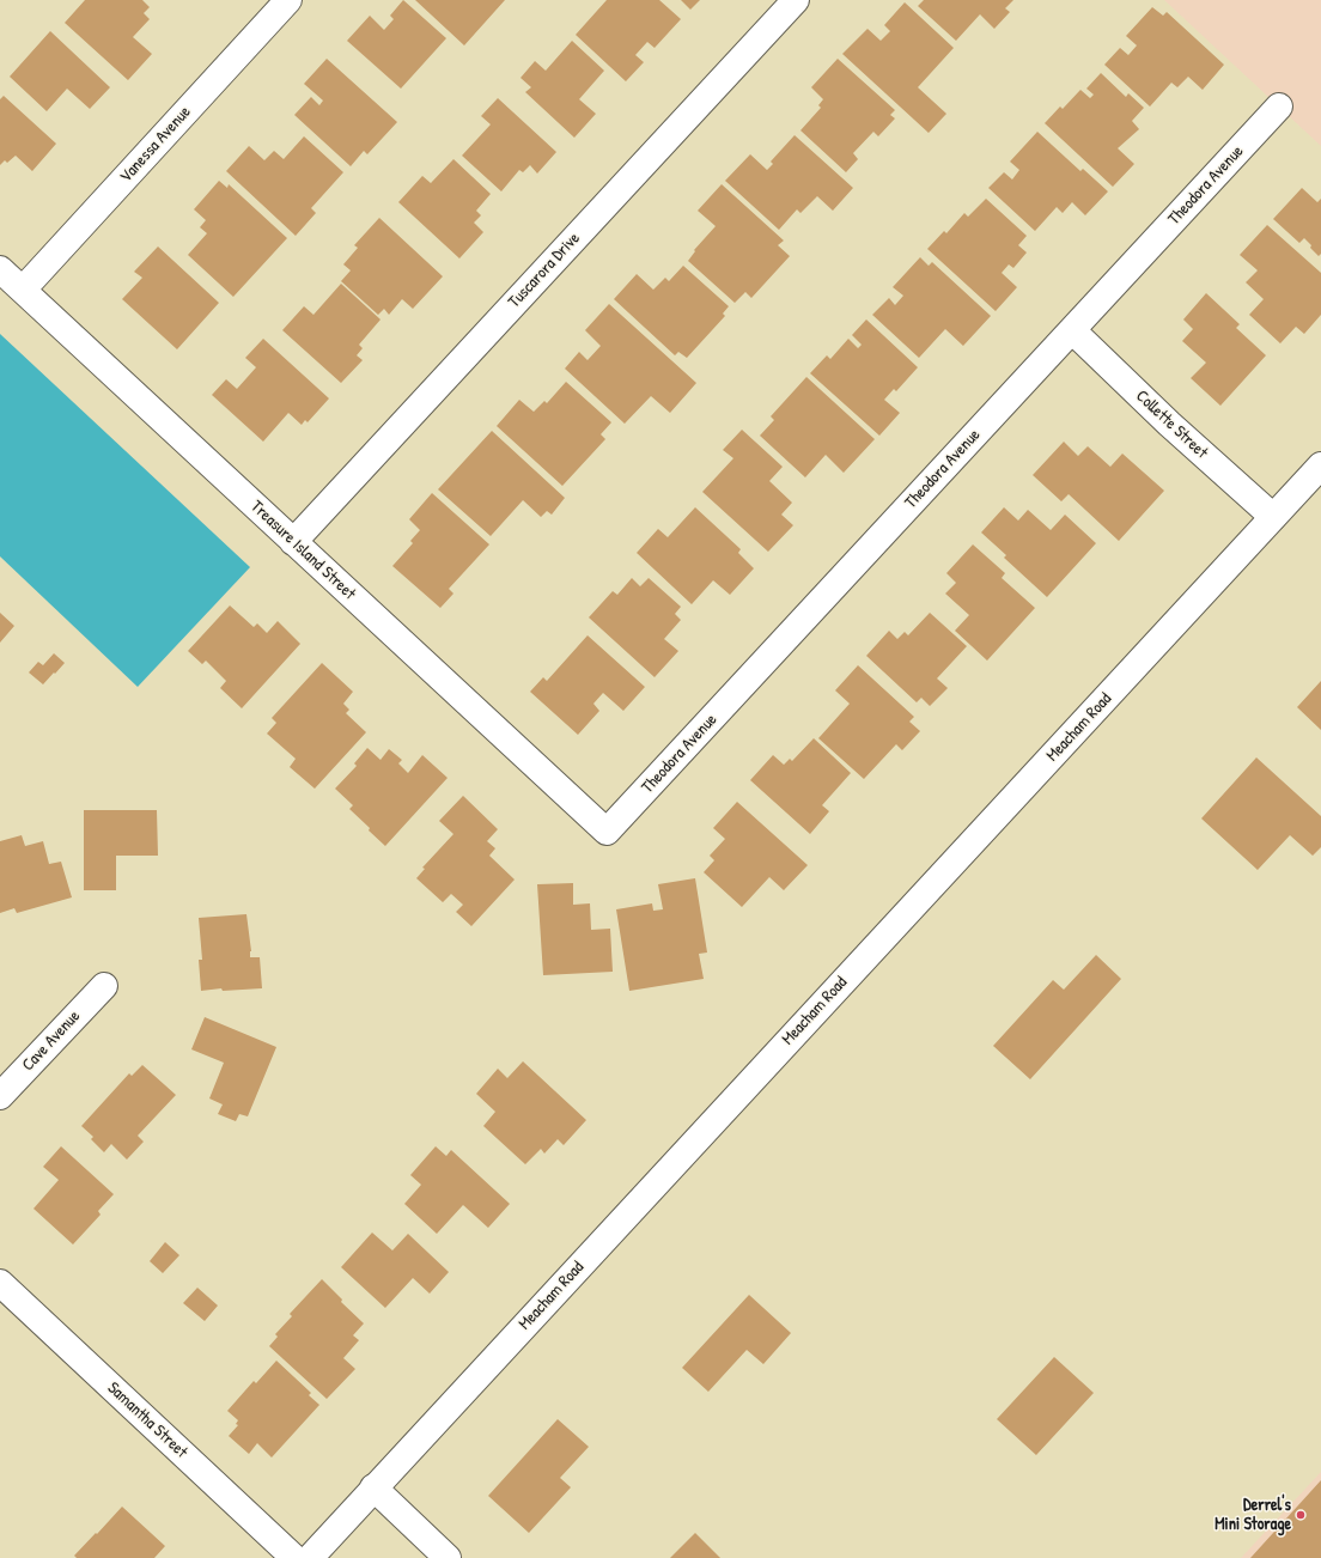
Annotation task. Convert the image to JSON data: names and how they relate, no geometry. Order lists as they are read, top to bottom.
{
  "streets": {
    "street": [
      "Vanessa Avenue",
      "Theodora Avenue",
      "Tuscarora Drive",
      "Collette Street",
      "Treasure Island Street",
      "Meacham Road",
      "Cave Avenue",
      "Samantha Street"
    ]
  },
  "crossings": [
    ["Vanessa Avenue", "Treasure Island Street"],
    ["Theodora Avenue", "Collette Street"],
    ["Theodora Avenue", "Treasure Island Street"],
    ["Tuscarora Drive", "Treasure Island Street"],
    ["Collette Street", "Meacham Road"]
  ],
  "places": ["Derrel's Mini Storage"]
}
